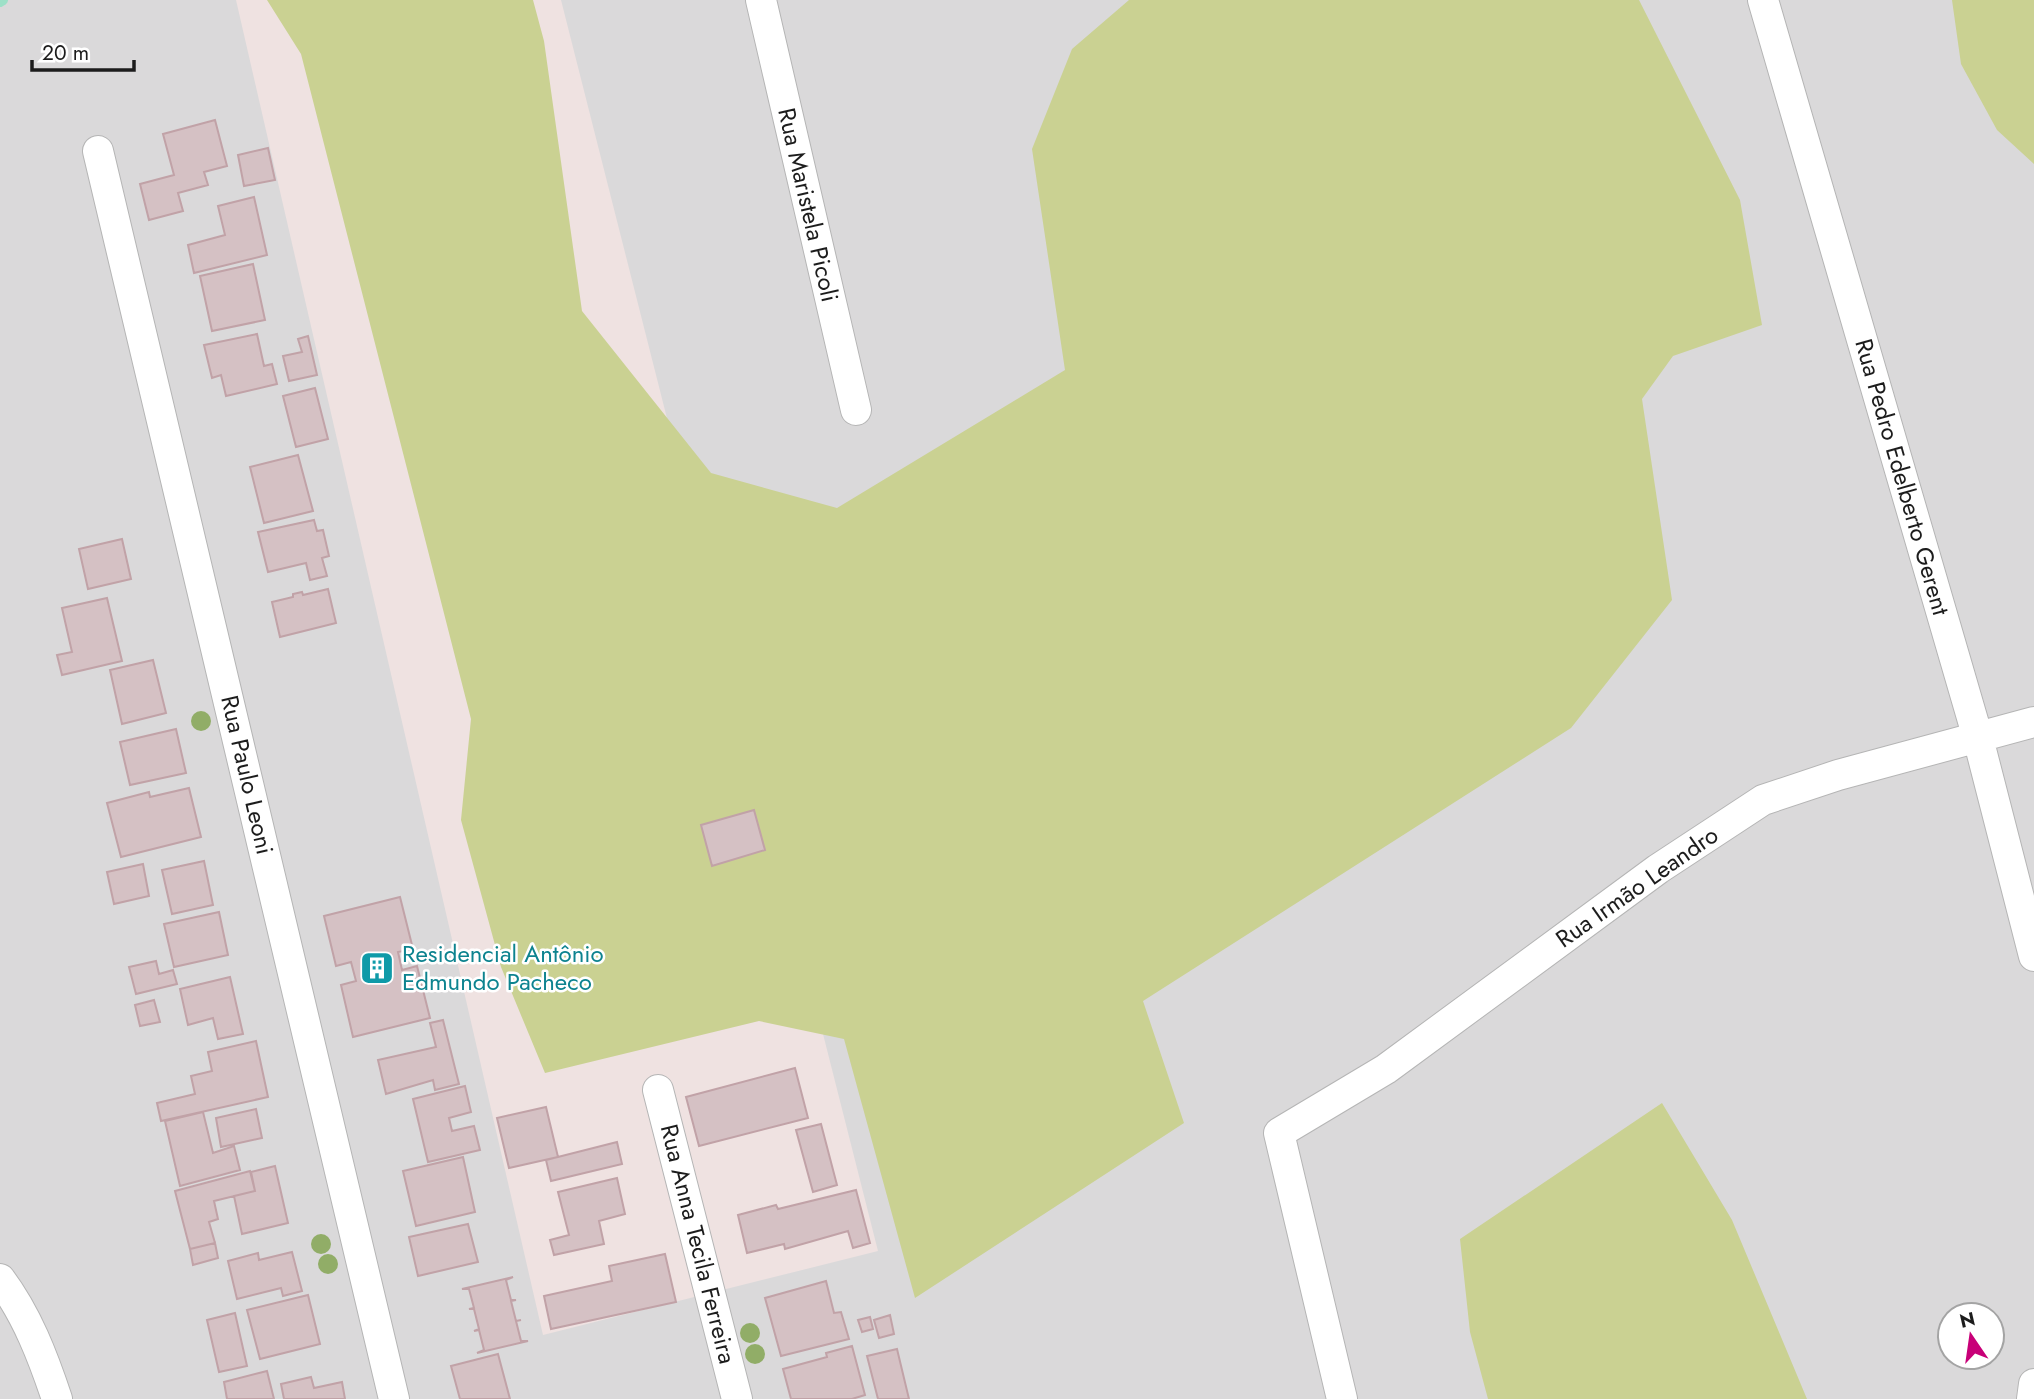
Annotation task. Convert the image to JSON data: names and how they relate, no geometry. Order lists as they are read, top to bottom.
{
  "streets": {
    "street": [
      "Rua Maristela Picoli",
      "Rua Pedro Edelberto Gerent",
      "Rua Paulo Leoni",
      "Rua Irmão Leandro",
      "Rua Anna Tecila Ferreira"
    ]
  },
  "crossings": [
    ["Rua Pedro Edelberto Gerent", "Rua Irmão Leandro"]
  ],
  "places": {
    "building": ["Residencial Antônio Edmundo Pacheco"]
  },
  "scale_bar": "20 m",
  "north": "top"
}
